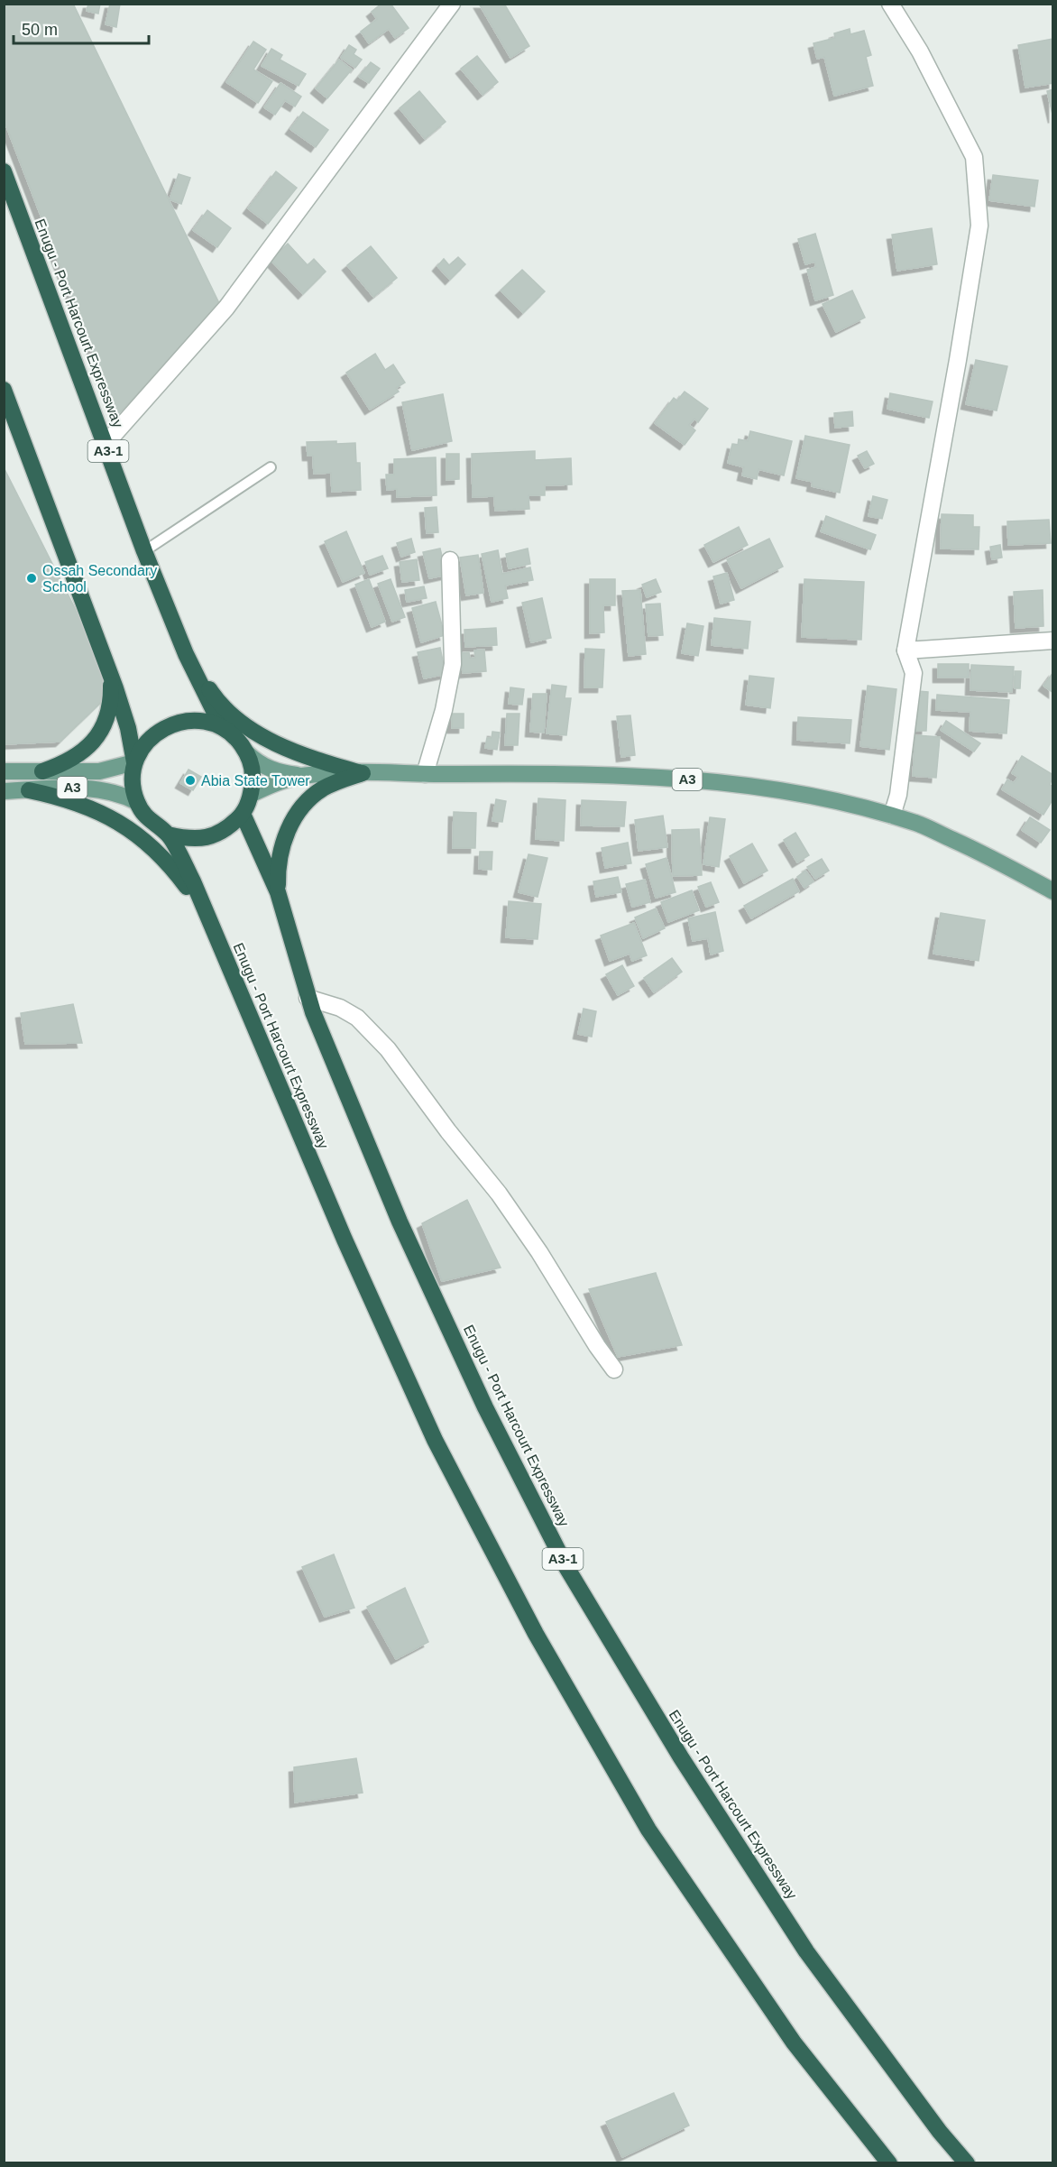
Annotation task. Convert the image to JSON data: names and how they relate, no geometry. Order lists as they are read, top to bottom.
{
  "streets": {
    "highway": ["Enugu - Port Harcourt Expressway", "A3-1"],
    "main road": ["A3"]
  },
  "crossings": [
    ["Enugu - Port Harcourt Expressway", "A3-1"],
    ["Enugu - Port Harcourt Expressway", "A3"],
    ["A3-1", "A3"]
  ],
  "places": ["Ossah Secondary School", "Abia State Tower"],
  "scale_bar": "50 m"
}
